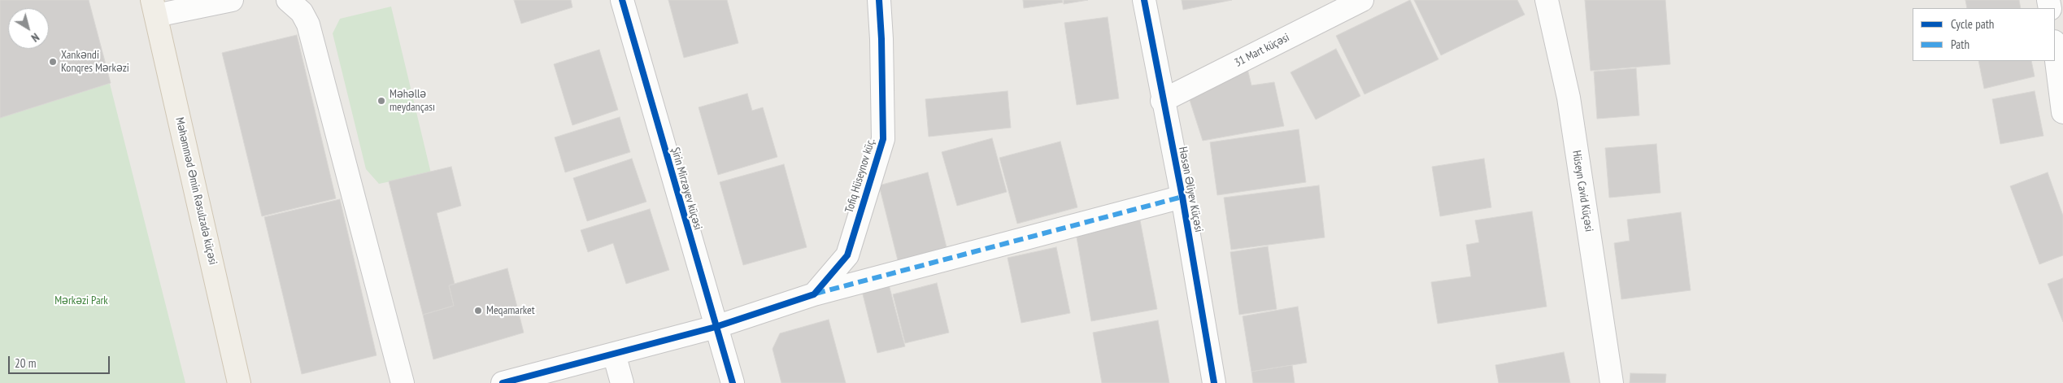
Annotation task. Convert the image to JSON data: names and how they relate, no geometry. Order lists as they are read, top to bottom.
{
  "streets": {
    "main road": ["Məhəmməd Əmin Rəsulzadə küçəsi"],
    "street": [
      "31 Mart küçəsi",
      "Tofiq Hüseynov küç.",
      "Şirin Mirzəyev küçəsi",
      "Həsən Əliyev Küçəsi",
      "Hüseyn Cavid Küçəsi"
    ]
  },
  "crossings": [
    ["31 Mart küçəsi", "Həsən Əliyev Küçəsi"]
  ],
  "parks": ["Mərkəzi Park"],
  "places": ["Xankəndi Konqres Mərkəzi", "Məhəllə meydançası", "Meqamarket"],
  "legend": ["Cycle path", "Path"],
  "scale_bar": "20 m",
  "north": "bottom right"
}
